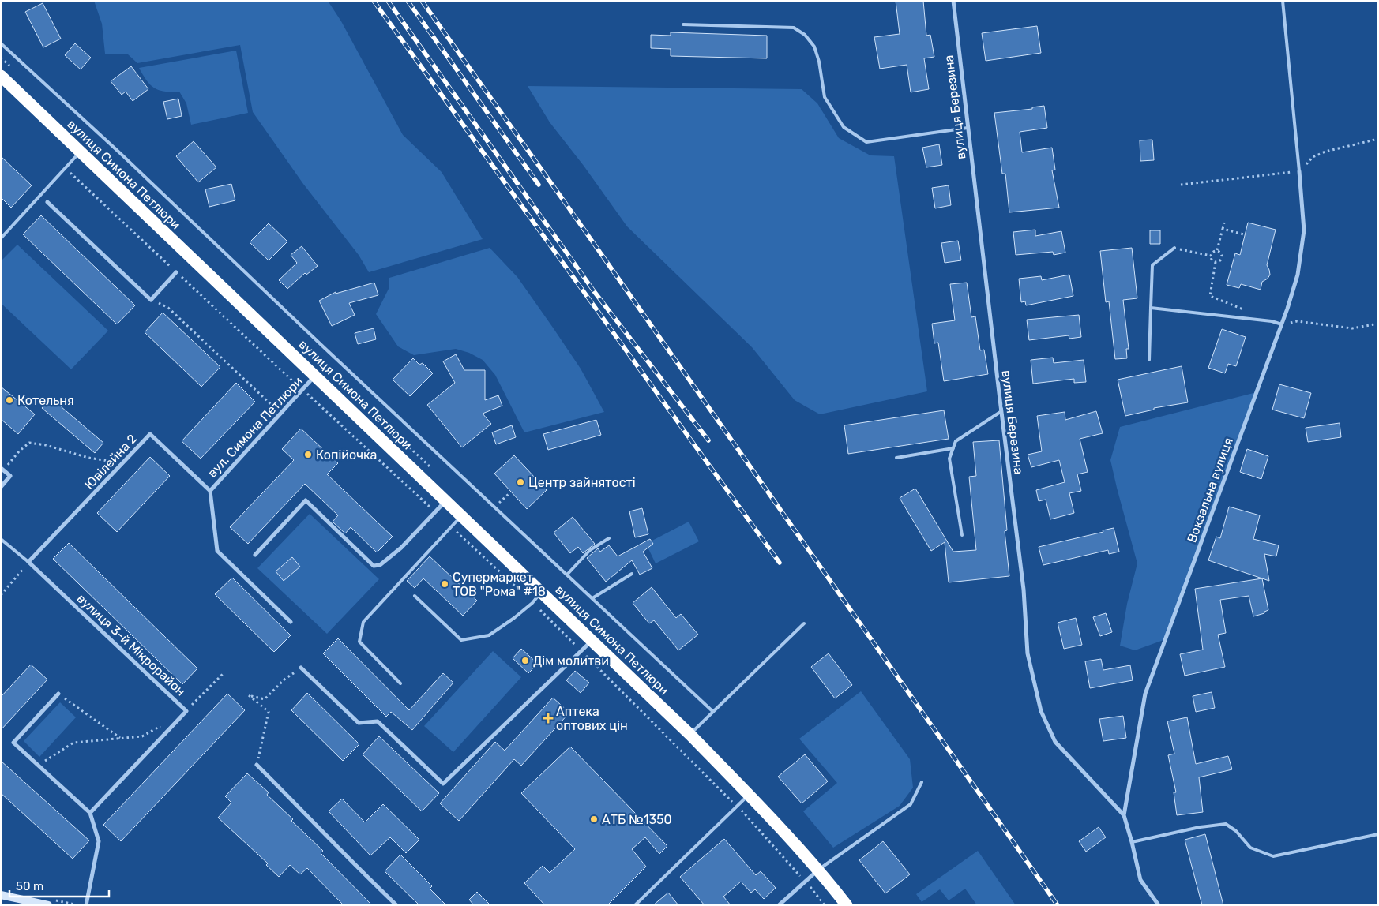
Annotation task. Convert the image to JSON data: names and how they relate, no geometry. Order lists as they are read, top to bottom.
{
  "streets": {
    "highway": ["вулиця Симона Петлюри"],
    "street": [
      "вулиця Березина",
      "вул. Симона Петлюри",
      "Ювілейна 2",
      "Вокзальна вулиця",
      "вулиця 3-й Мікрорайон"
    ]
  },
  "crossings": [
    ["вулиця Березина", "Вокзальна вулиця"],
    ["вулиця Симона Петлюри", "вул. Симона Петлюри"],
    ["вул. Симона Петлюри", "Ювілейна 2"],
    ["Ювілейна 2", "вулиця 3-й Мікрорайон"]
  ],
  "places": {
    "other": [
      "Котельня",
      "Копійочка",
      "Центр зайнятості",
      "Супермаркет ТОВ \"Рома\" #18",
      "Дім молитви",
      "АТБ №1350"
    ],
    "health": ["Аптека оптових цін"]
  },
  "scale_bar": "50 m"
}
